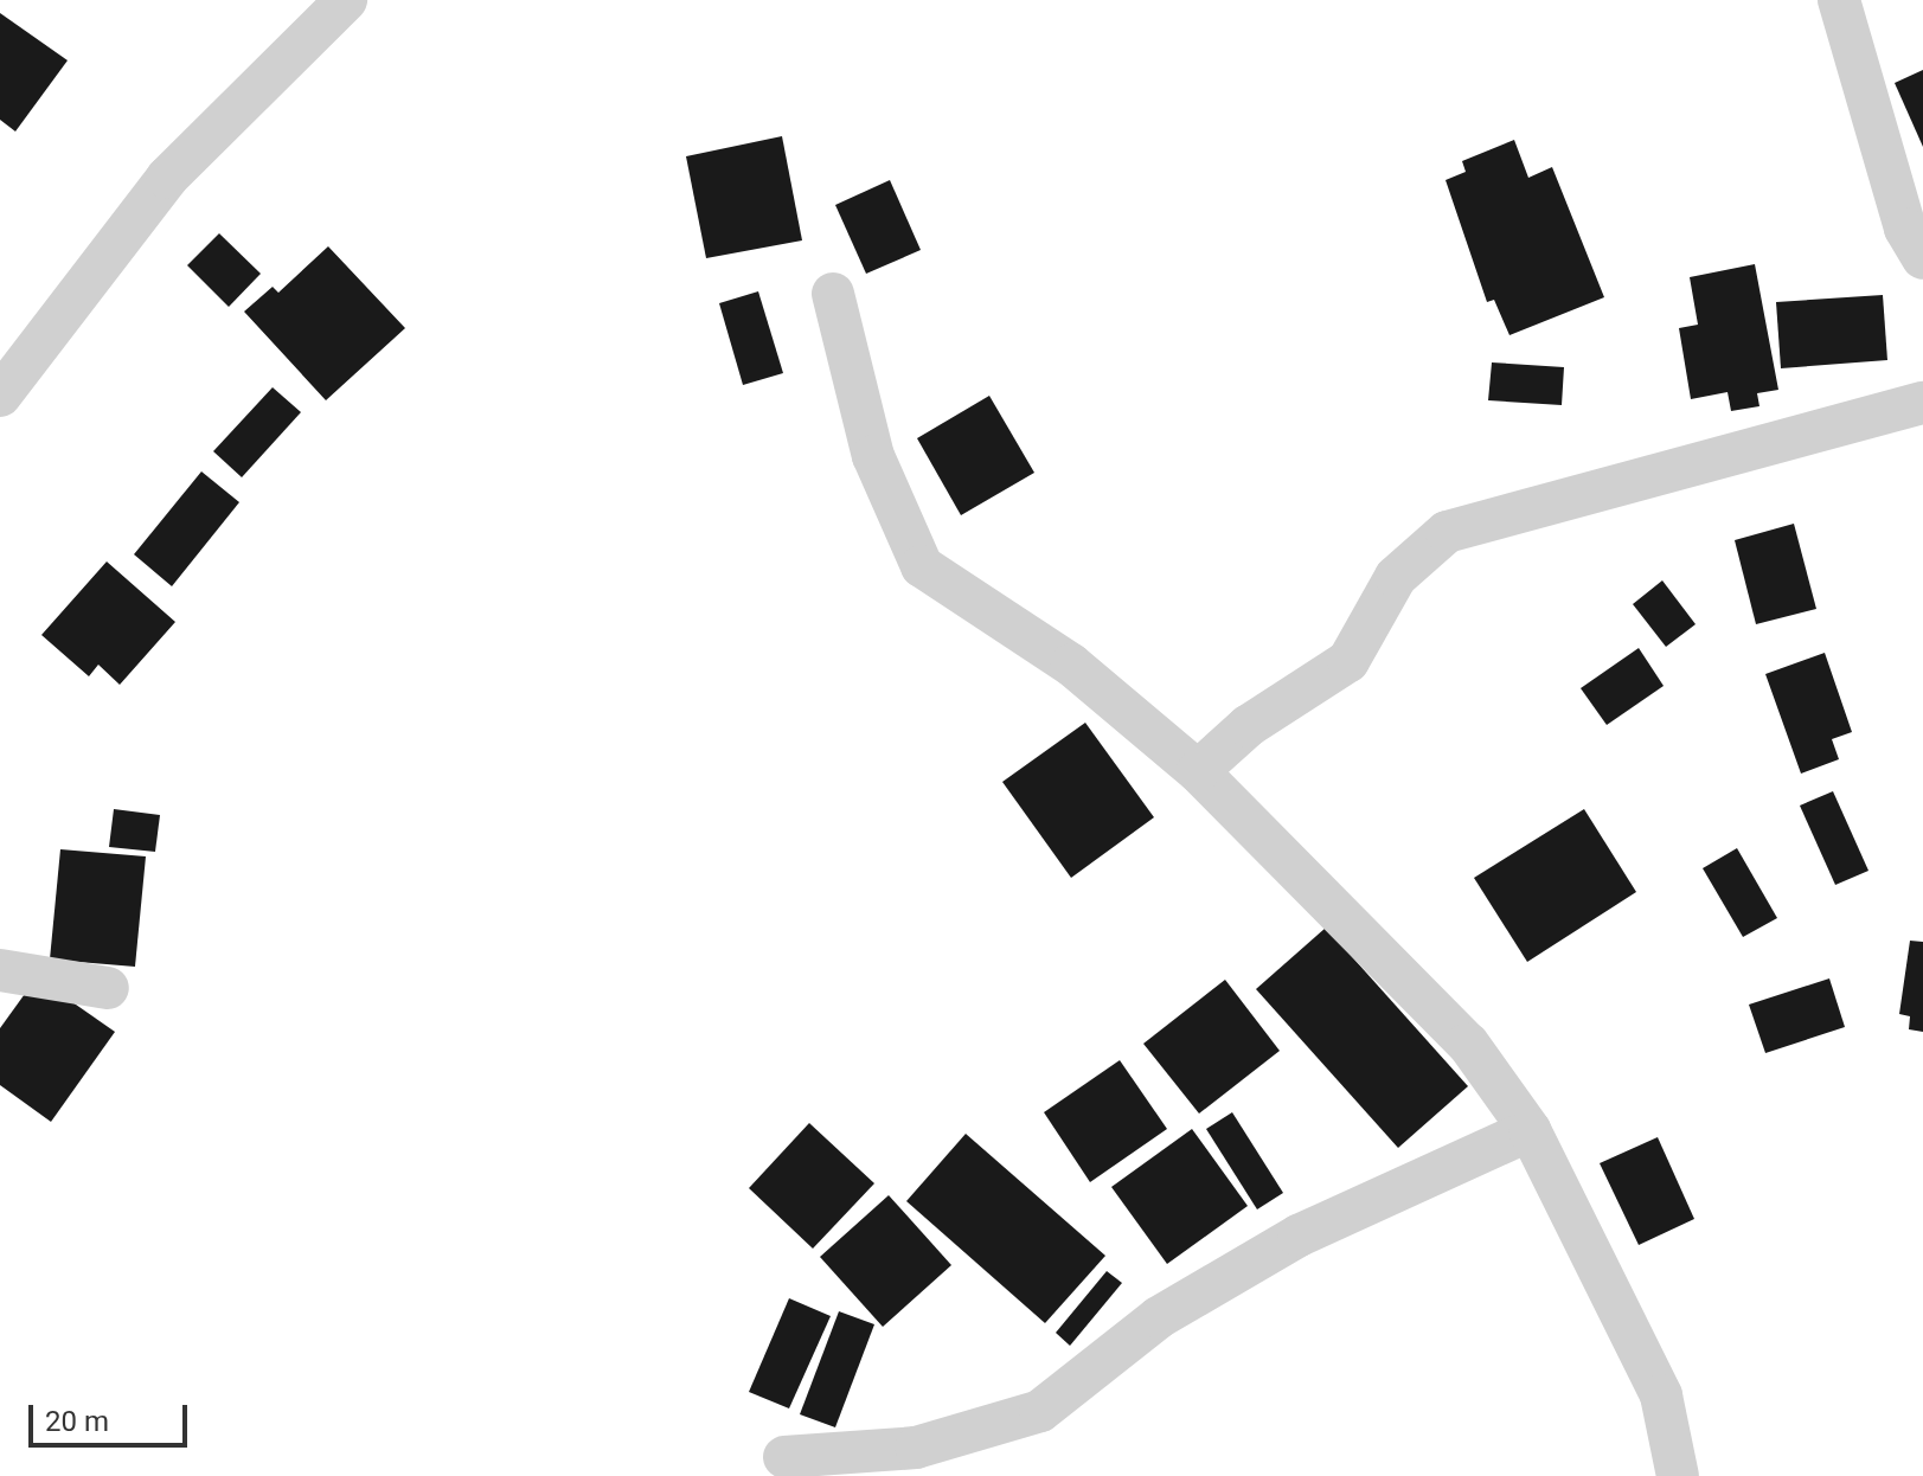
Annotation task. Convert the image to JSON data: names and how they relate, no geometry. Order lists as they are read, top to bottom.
{
  "scale_bar": "20 m"
}
